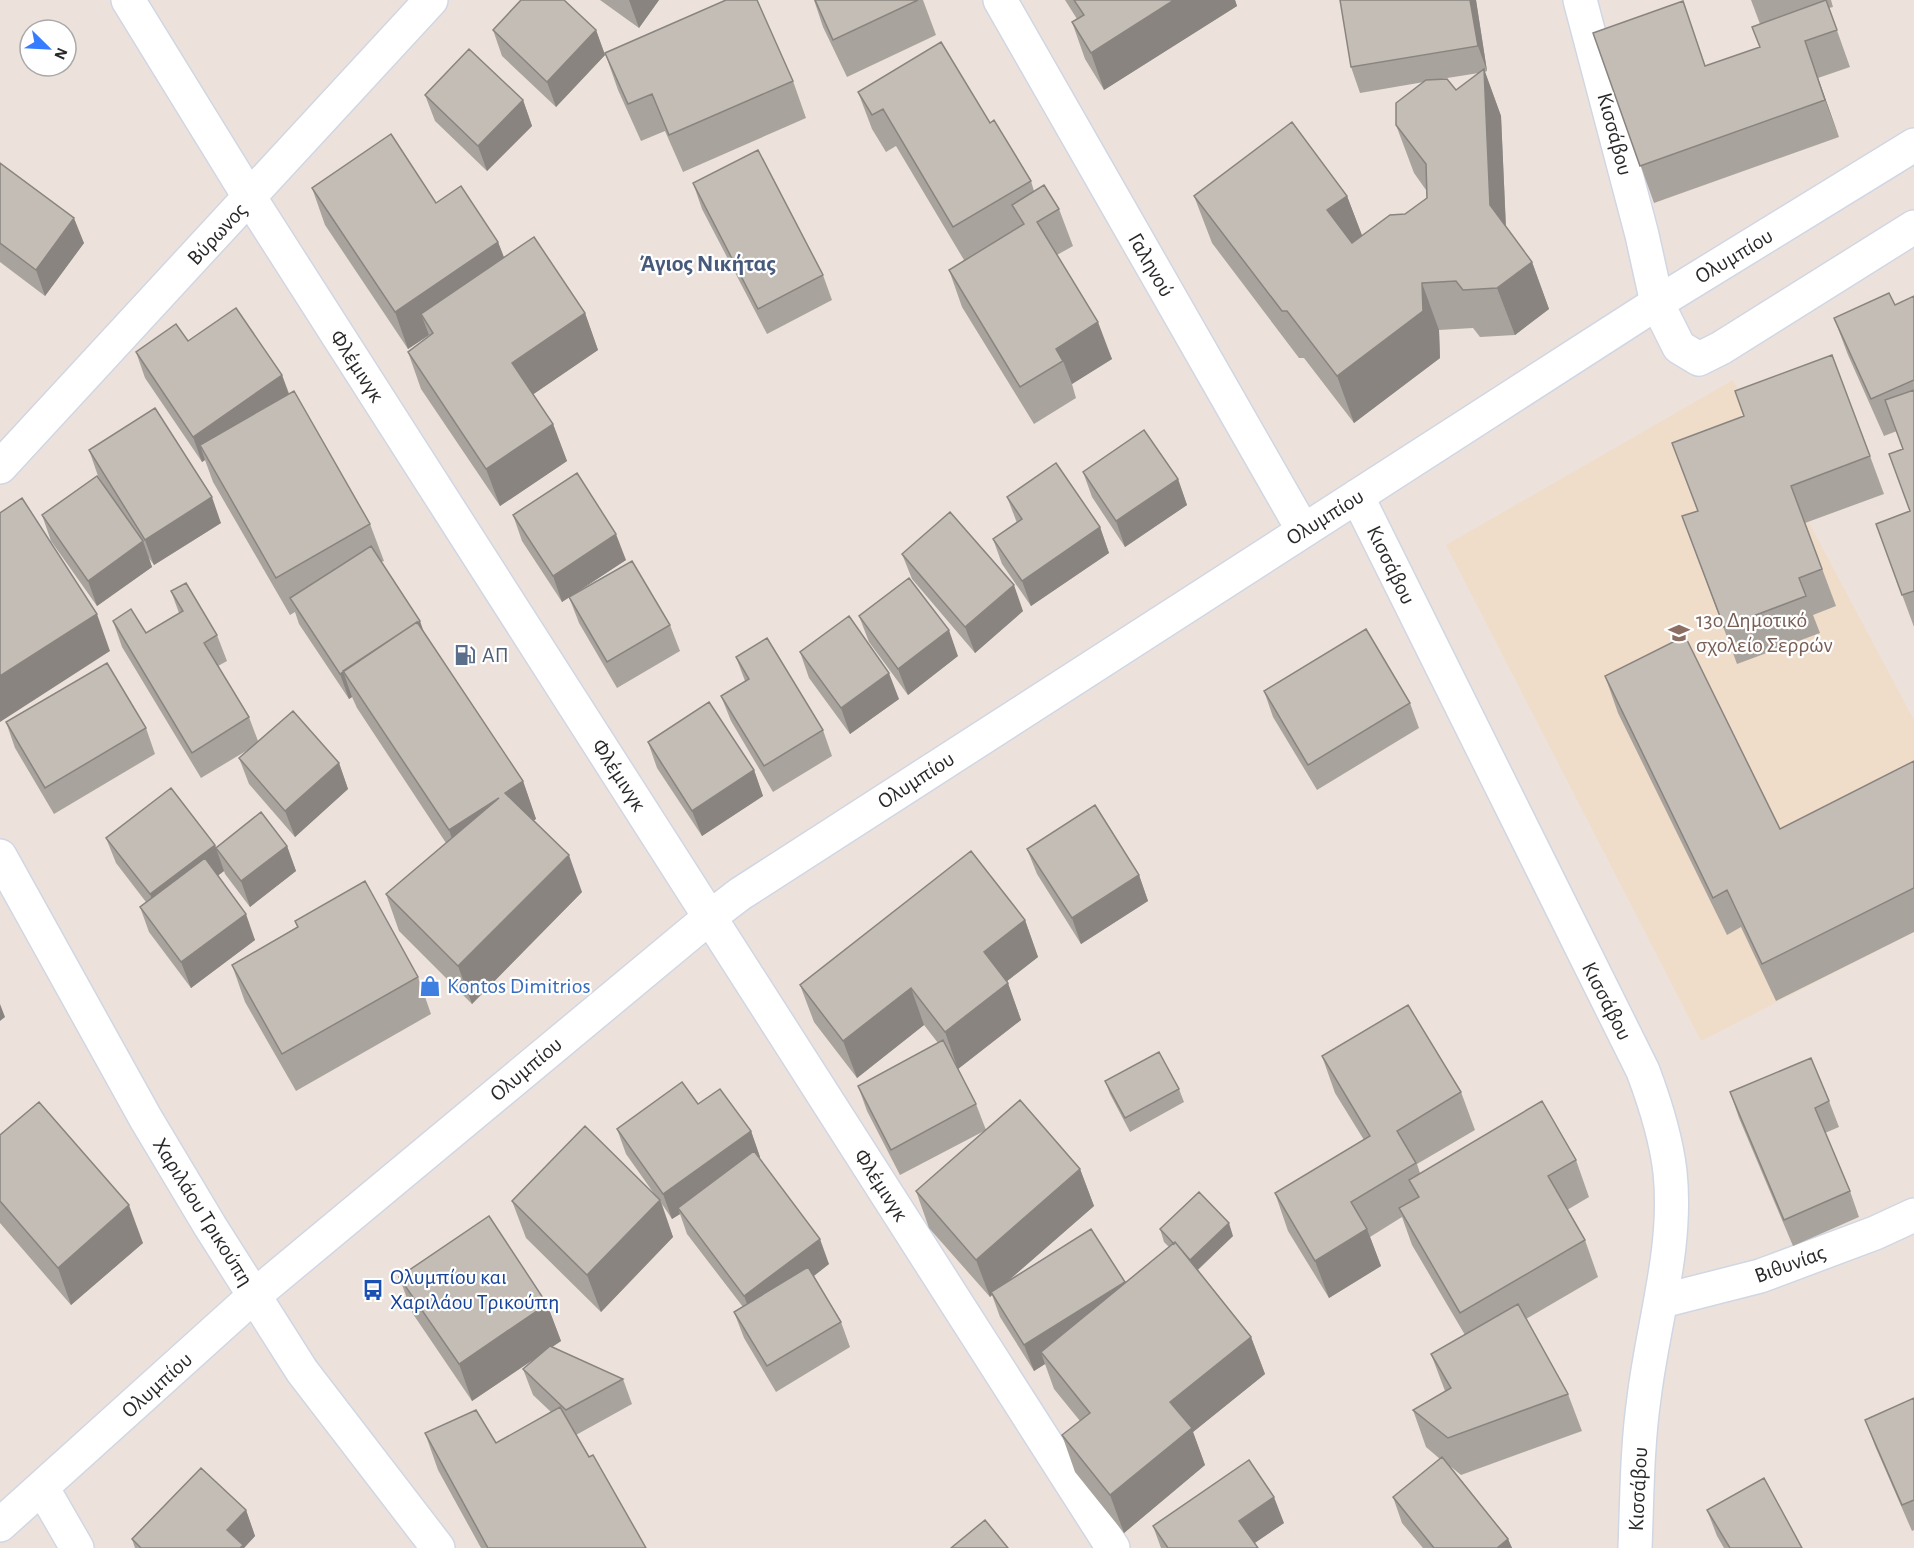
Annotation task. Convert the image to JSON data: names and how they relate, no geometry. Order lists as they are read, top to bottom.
{
  "streets": {
    "street": [
      "Κισσάβου",
      "Βύρωνος",
      "Ολυμπίου",
      "Γαληνού",
      "Φλέμινγκ",
      "Χαριλάου Τρικούπη",
      "Βιθυνίας"
    ]
  },
  "crossings": [
    ["Κισσάβου", "Ολυμπίου"],
    ["Κισσάβου", "Βιθυνίας"],
    ["Βύρωνος", "Φλέμινγκ"],
    ["Ολυμπίου", "Γαληνού"],
    ["Ολυμπίου", "Φλέμινγκ"],
    ["Ολυμπίου", "Χαριλάου Τρικούπη"]
  ],
  "districts": ["Άγιος Νικήτας"],
  "places": {
    "school or university": ["13ο Δημοτικό σχολείο Σερρών"],
    "fuel station": ["ΑΠ"],
    "shop": ["Kontos Dimitrios"],
    "bus stop": ["Ολυμπίου και Χαριλάου Τρικούπη"]
  },
  "north": "bottom right"
}
